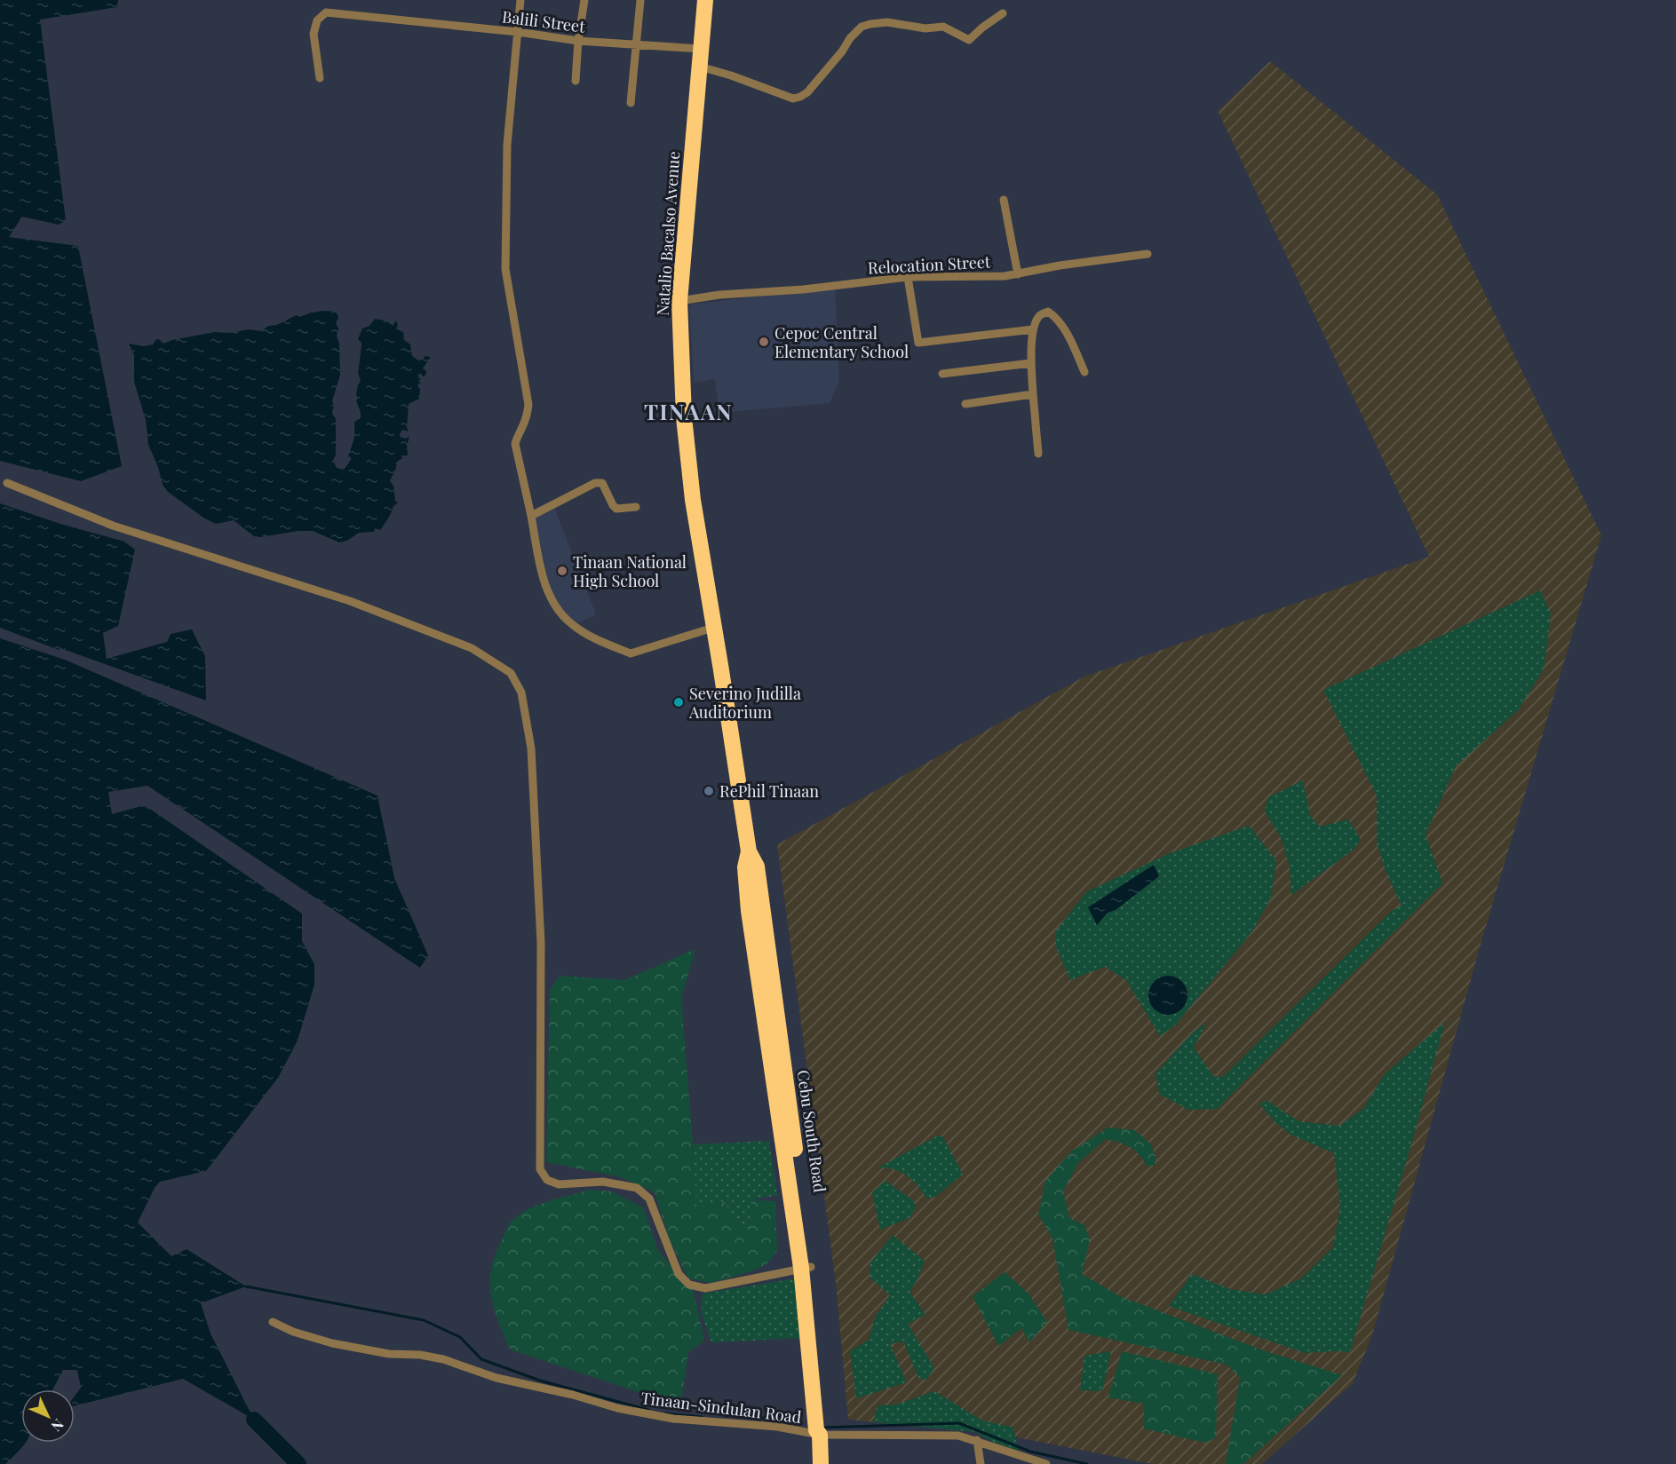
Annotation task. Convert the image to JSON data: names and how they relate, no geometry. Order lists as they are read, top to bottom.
{
  "streets": {
    "highway": ["Natalio Bacalso Avenue", "Cebu South Road"],
    "street": ["Balili Street", "Relocation Street", "Tinaan-Sindulan Road"]
  },
  "crossings": [
    ["Balili Street", "Natalio Bacalso Avenue"],
    ["Natalio Bacalso Avenue", "Relocation Street"],
    ["Natalio Bacalso Avenue", "Cebu South Road"],
    ["Cebu South Road", "Tinaan-Sindulan Road"]
  ],
  "districts": ["TINAAN"],
  "places": [
    "Cepoc Central Elementary School",
    "Tinaan National High School",
    "Severino Judilla Auditorium",
    "RePhil Tinaan"
  ],
  "north": "bottom right"
}
